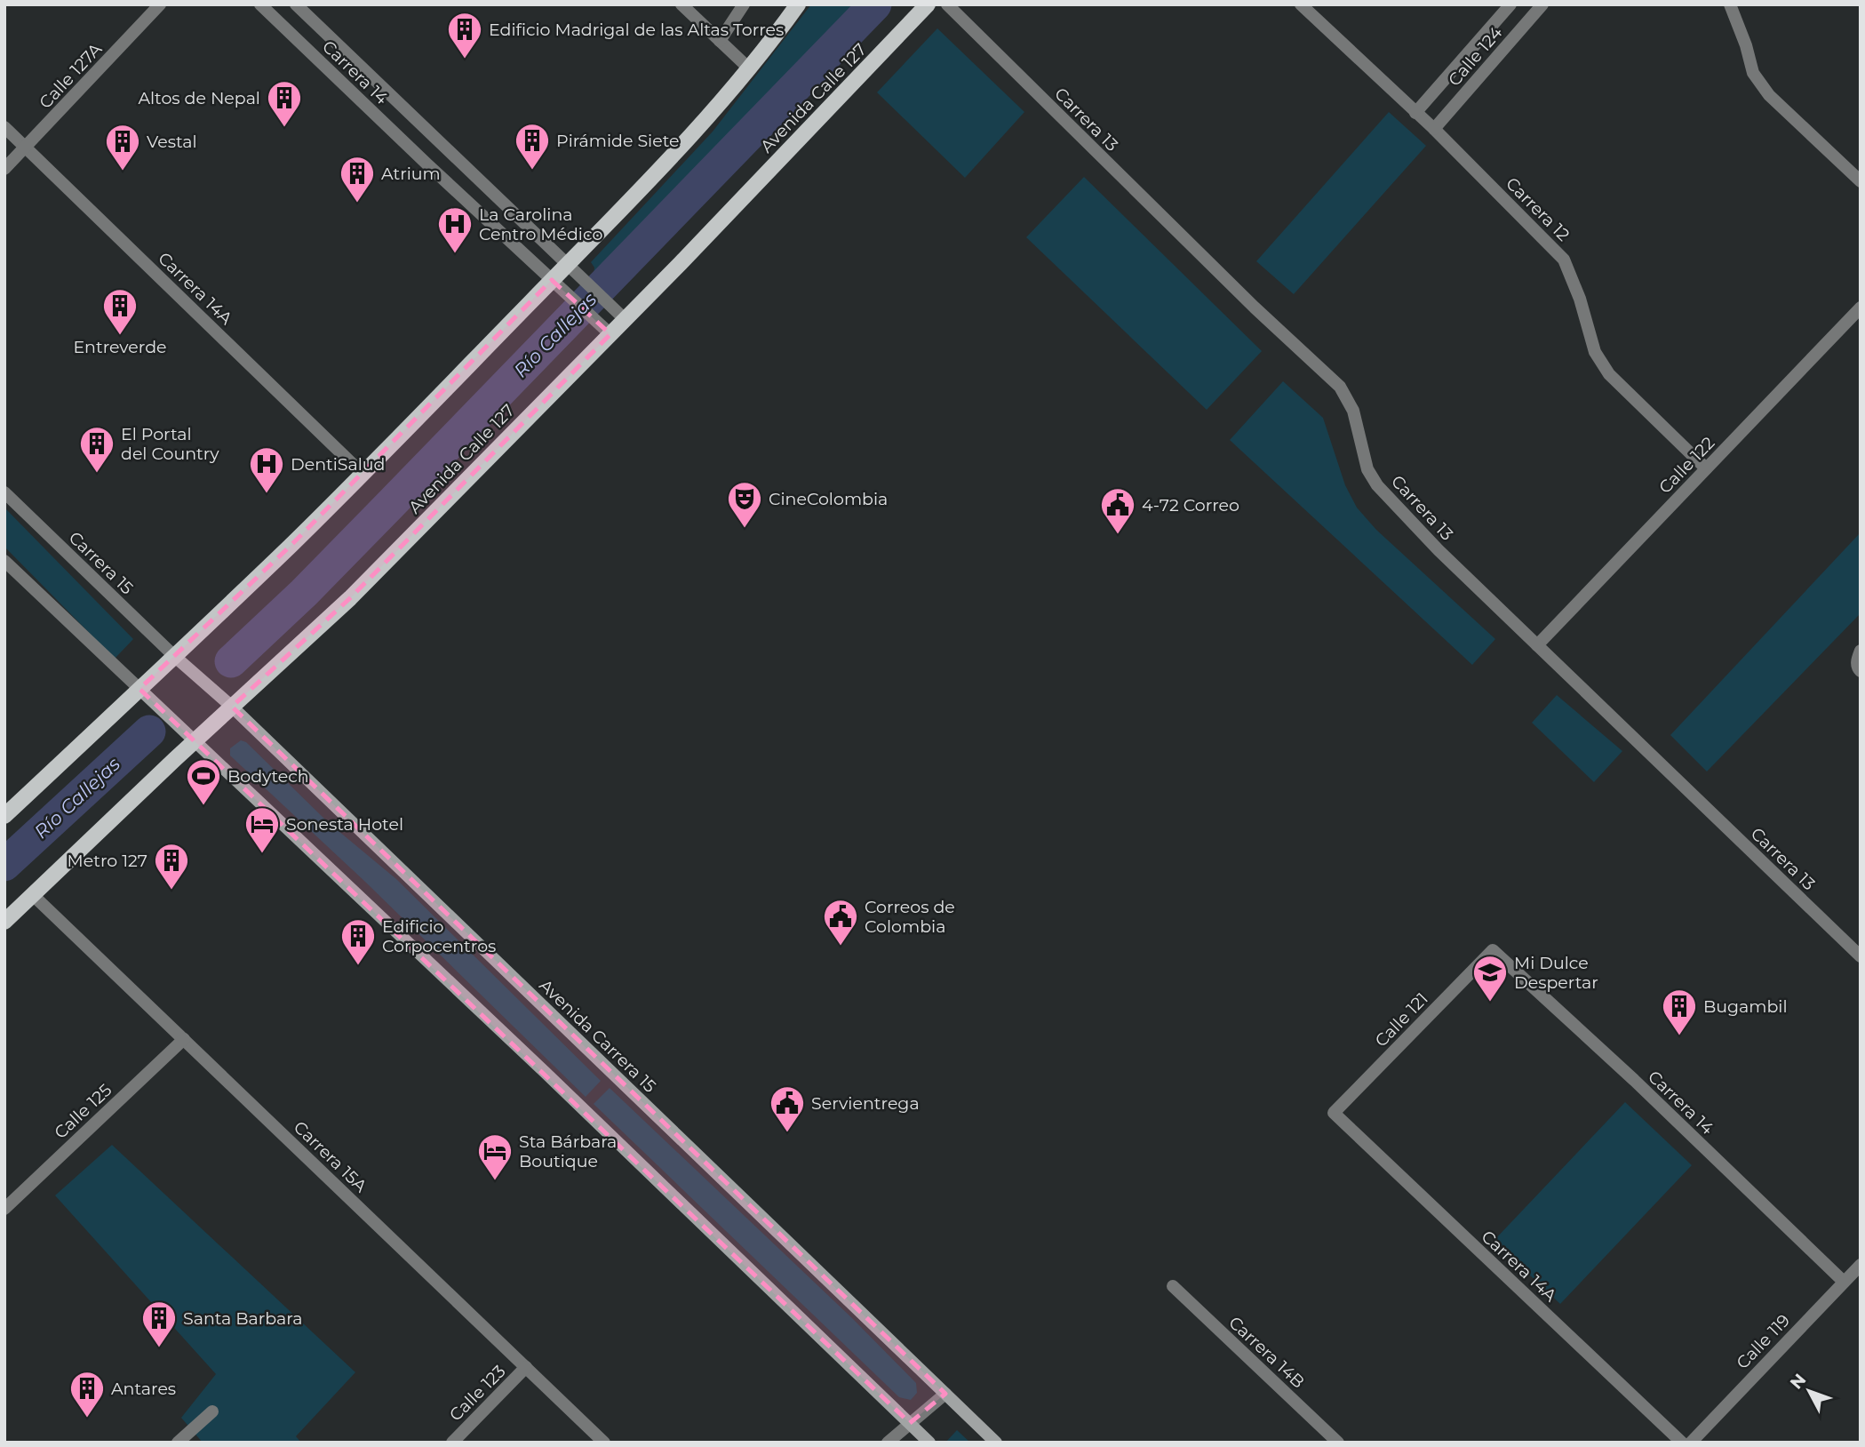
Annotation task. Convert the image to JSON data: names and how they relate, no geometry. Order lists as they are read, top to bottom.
{
  "streets": {
    "main road": ["Avenida Calle 127", "Avenida Carrera 15"],
    "street": [
      "Calle 124",
      "Carrera 14",
      "Calle 127A",
      "Carrera 13",
      "Carrera 12",
      "Carrera 14A",
      "Calle 122",
      "Carrera 15",
      "Calle 121",
      "Calle 125",
      "Carrera 15A",
      "Calle 119",
      "Carrera 14B",
      "Calle 123"
    ]
  },
  "crossings": [
    ["Calle 124", "Carrera 12"],
    ["Carrera 14", "Avenida Calle 127"],
    ["Carrera 14", "Calle 121"],
    ["Carrera 14", "Calle 119"],
    ["Calle 127A", "Carrera 14A"],
    ["Avenida Calle 127", "Avenida Carrera 15"],
    ["Avenida Calle 127", "Carrera 15A"],
    ["Carrera 13", "Calle 122"],
    ["Carrera 12", "Calle 122"],
    ["Carrera 14A", "Calle 121"],
    ["Carrera 15", "Avenida Carrera 15"],
    ["Calle 125", "Carrera 15A"],
    ["Carrera 15A", "Calle 123"]
  ],
  "water": ["Río Callejas"],
  "places": {
    "building": [
      "Edificio Madrigal de las Altas Torres",
      "Altos de Nepal",
      "Pirámide Siete",
      "Vestal",
      "Atrium",
      "Entreverde",
      "El Portal del Country",
      "Metro 127",
      "Edificio Corpocentros",
      "Bugambil",
      "Santa Barbara",
      "Antares"
    ],
    "hospital": ["La Carolina Centro Médico", "DentiSalud"],
    "theatre": ["CineColombia"],
    "public building": ["4-72 Correo", "Correos de Colombia", "Servientrega"],
    "sports": ["Bodytech"],
    "hotel": ["Sonesta Hotel", "Sta Bárbara Boutique"],
    "school or university": ["Mi Dulce Despertar"]
  },
  "north": "top left"
}
